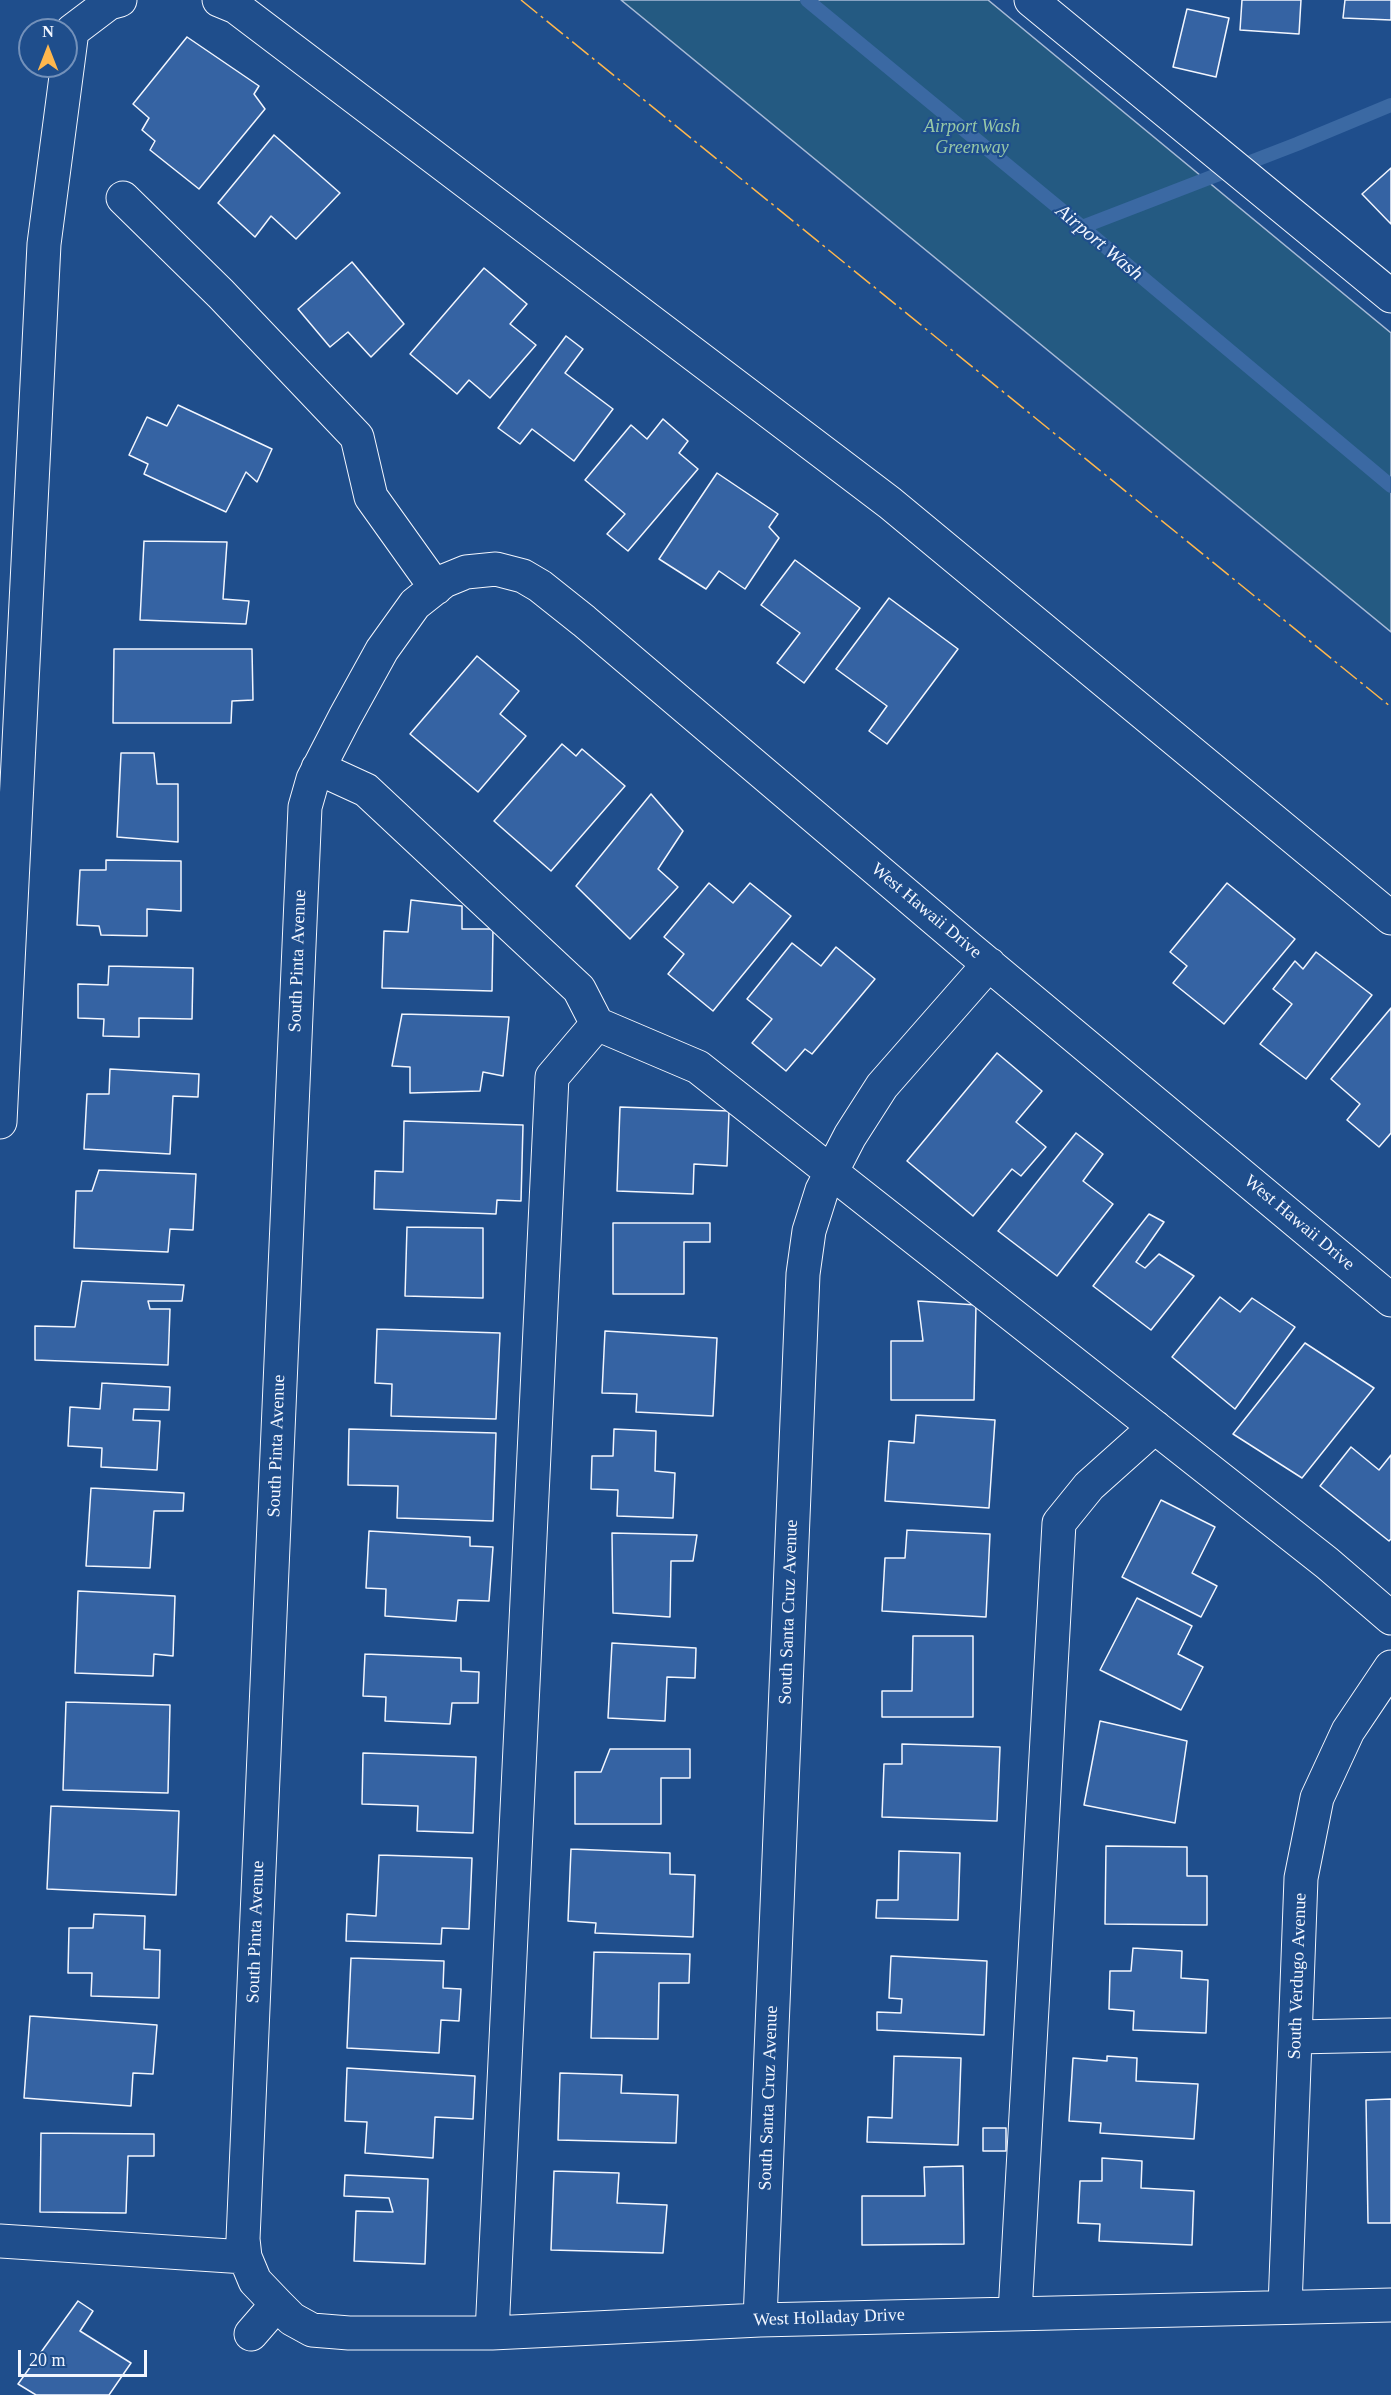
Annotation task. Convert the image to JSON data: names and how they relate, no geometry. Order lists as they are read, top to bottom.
{
  "streets": {
    "street": [
      "West Hawaii Drive",
      "South Pinta Avenue",
      "South Santa Cruz Avenue",
      "South Verdugo Avenue",
      "West Holladay Drive"
    ]
  },
  "crossings": [
    ["West Hawaii Drive", "South Pinta Avenue"],
    ["West Hawaii Drive", "South Santa Cruz Avenue"],
    ["South Pinta Avenue", "West Holladay Drive"],
    ["South Santa Cruz Avenue", "West Holladay Drive"],
    ["South Verdugo Avenue", "West Holladay Drive"]
  ],
  "water": ["Airport Wash"],
  "parks": ["Airport Wash Greenway"],
  "scale_bar": "20 m",
  "north": "top"
}
